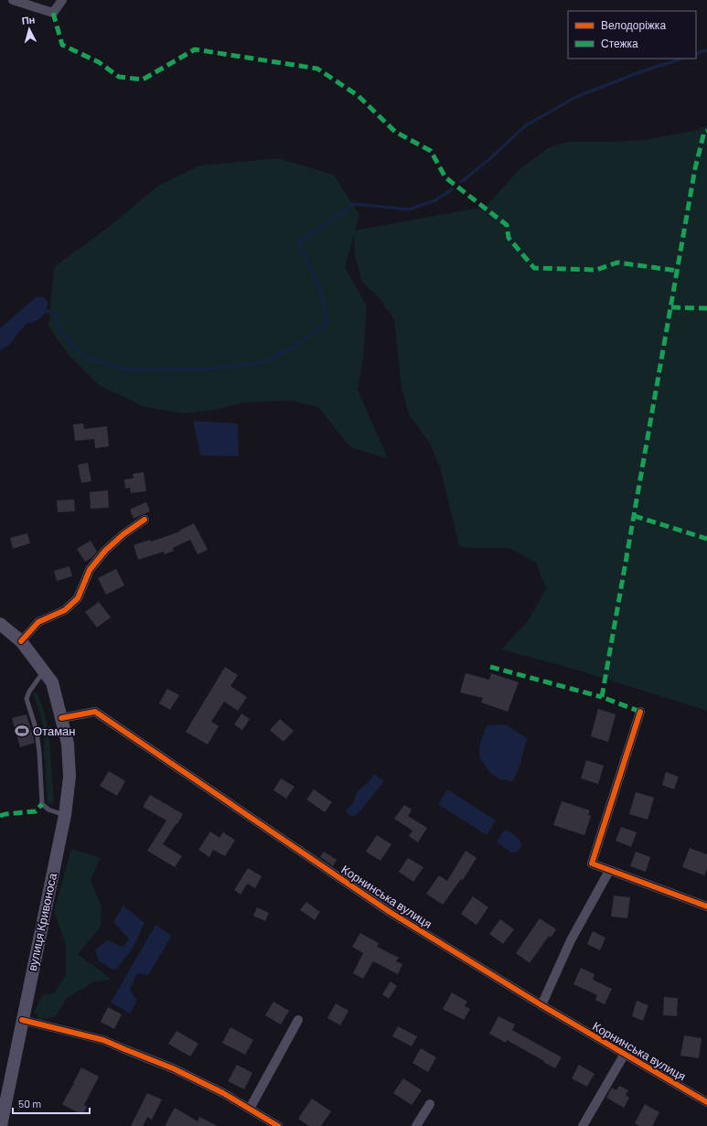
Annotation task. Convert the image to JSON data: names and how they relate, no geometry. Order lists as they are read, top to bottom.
{
  "streets": {
    "main road": ["вулиця Кривоноса"],
    "street": ["Корнинська вулиця"]
  },
  "crossings": [
    ["Корнинська вулиця", "вулиця Кривоноса"]
  ],
  "places": {
    "sports": ["Отаман"]
  },
  "legend": ["Велодоріжка", "Стежка"],
  "scale_bar": "50 m",
  "north": "top"
}
